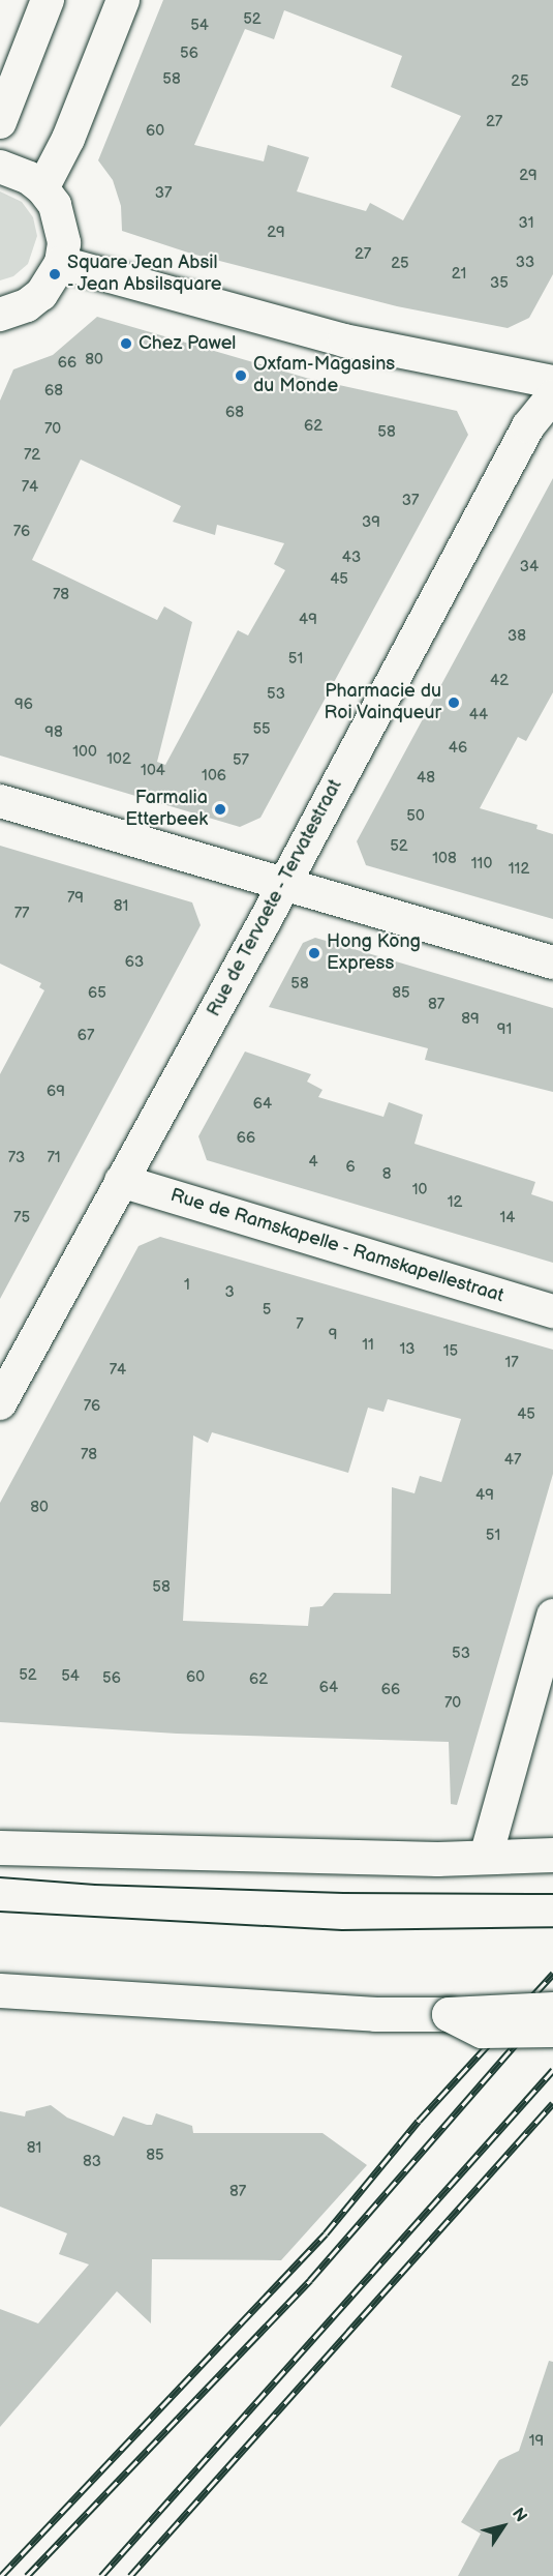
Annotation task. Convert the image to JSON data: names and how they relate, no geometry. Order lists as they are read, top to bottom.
{
  "streets": {
    "street": ["Rue de Tervaete - Tervatestraat", "Rue de Ramskapelle - Ramskapellestraat"]
  },
  "crossings": [
    ["Rue de Tervaete - Tervatestraat", "Rue de Ramskapelle - Ramskapellestraat"]
  ],
  "places": [
    "Square Jean Absil - Jean Absilsquare",
    "Chez Pawel",
    "Oxfam-Magasins du Monde",
    "Pharmacie du Roi Vainqueur",
    "Farmalia Etterbeek",
    "Hong Kong Express"
  ],
  "house_numbers": [
    "52",
    "54",
    "56",
    "58",
    "25",
    "27",
    "60",
    "29",
    "37",
    "31",
    "29",
    "27",
    "33",
    "25",
    "21",
    "35",
    "80",
    "66",
    "68",
    "68",
    "62",
    "70",
    "58",
    "72",
    "74",
    "37",
    "39",
    "76",
    "43",
    "34",
    "45",
    "78",
    "49",
    "38",
    "51",
    "42",
    "53",
    "96",
    "44",
    "55",
    "98",
    "46",
    "100",
    "102",
    "57",
    "104",
    "106",
    "48",
    "50",
    "52",
    "108",
    "110",
    "112",
    "79",
    "81",
    "77",
    "63",
    "58",
    "65",
    "85",
    "87",
    "89",
    "91",
    "67",
    "69",
    "64",
    "66",
    "73",
    "71",
    "4",
    "6",
    "8",
    "10",
    "12",
    "75",
    "14",
    "1",
    "3",
    "5",
    "7",
    "9",
    "11",
    "13",
    "15",
    "17",
    "74",
    "76",
    "45",
    "78",
    "47",
    "49",
    "80",
    "51",
    "58",
    "53",
    "52",
    "54",
    "60",
    "56",
    "62",
    "64",
    "66",
    "70",
    "81",
    "85",
    "83",
    "87",
    "19"
  ],
  "north": "top right"
}
